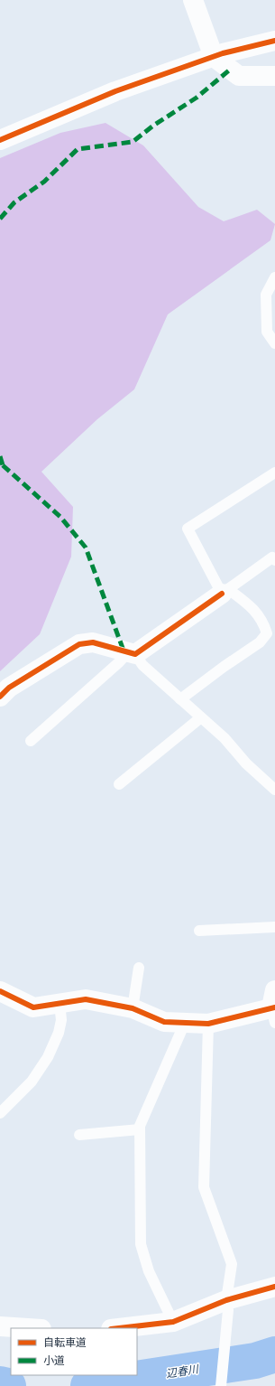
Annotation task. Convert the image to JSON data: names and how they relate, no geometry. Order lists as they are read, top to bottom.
{
  "water": ["辺春川"],
  "legend": ["自転車道", "小道"]
}
